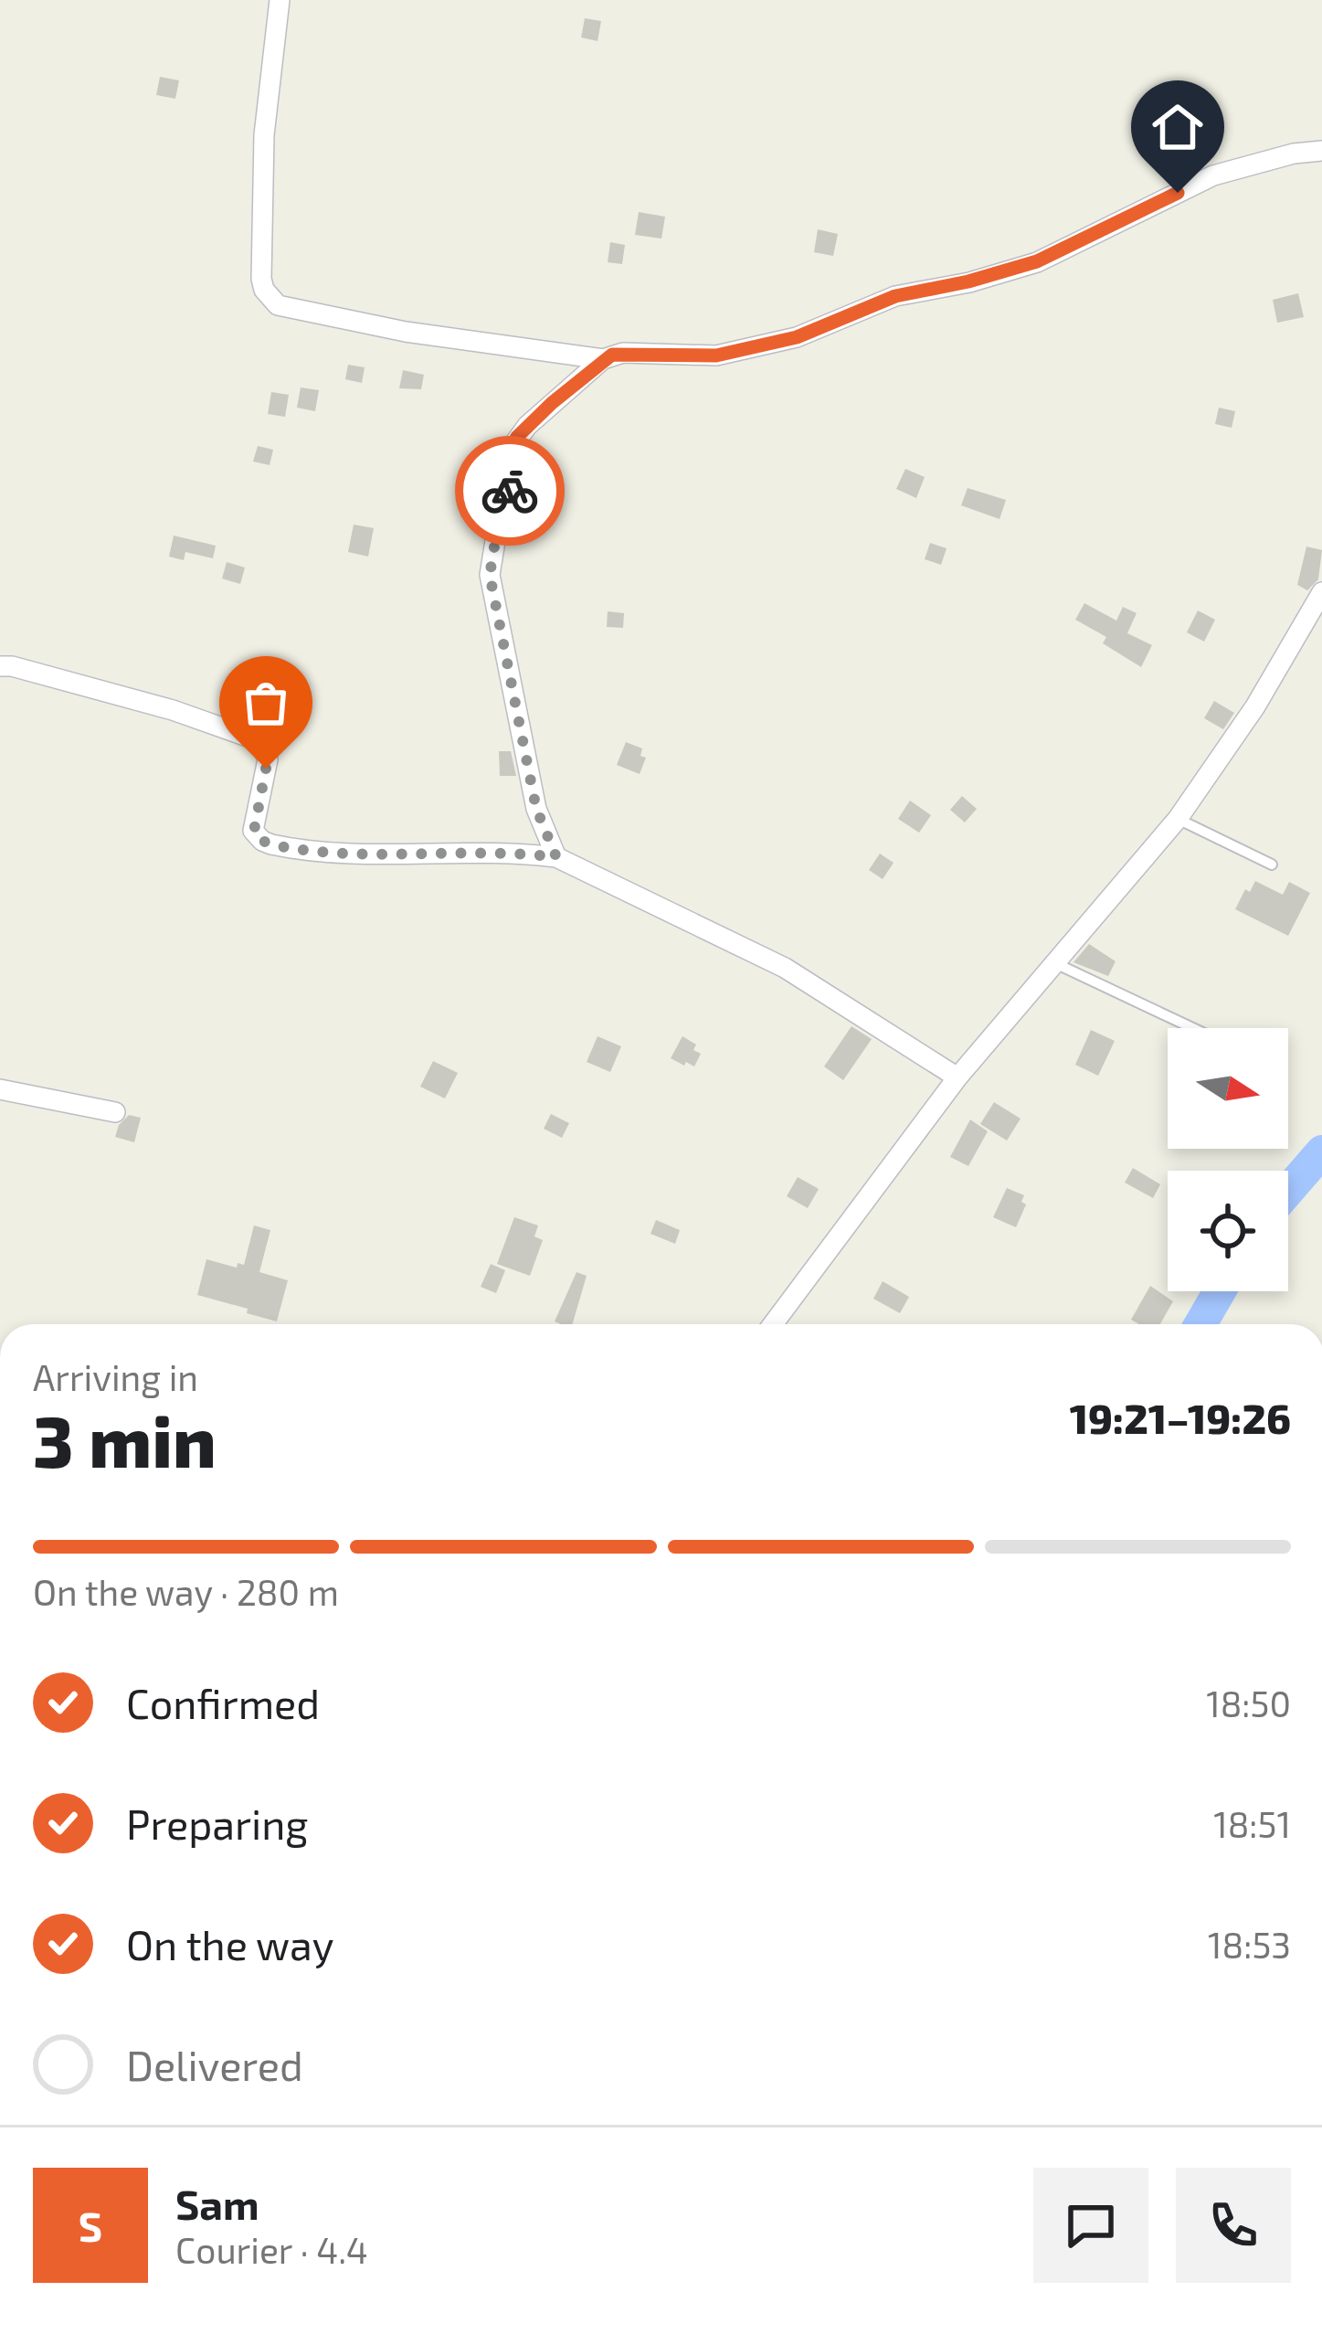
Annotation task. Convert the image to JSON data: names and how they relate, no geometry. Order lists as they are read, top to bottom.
{
  "north": "right",
  "page": {
    "heading": ["3 min", "Arriving in", "19:21–19:26"],
    "panel": ["Sam", "Courier · 4.4"],
    "bar": "On the way · 280 m",
    "list": [
      ["Confirmed", "18:50"],
      ["Preparing", "18:51"],
      ["On the way", "18:53"],
      "Delivered"
    ],
    "round": "S"
  }
}
